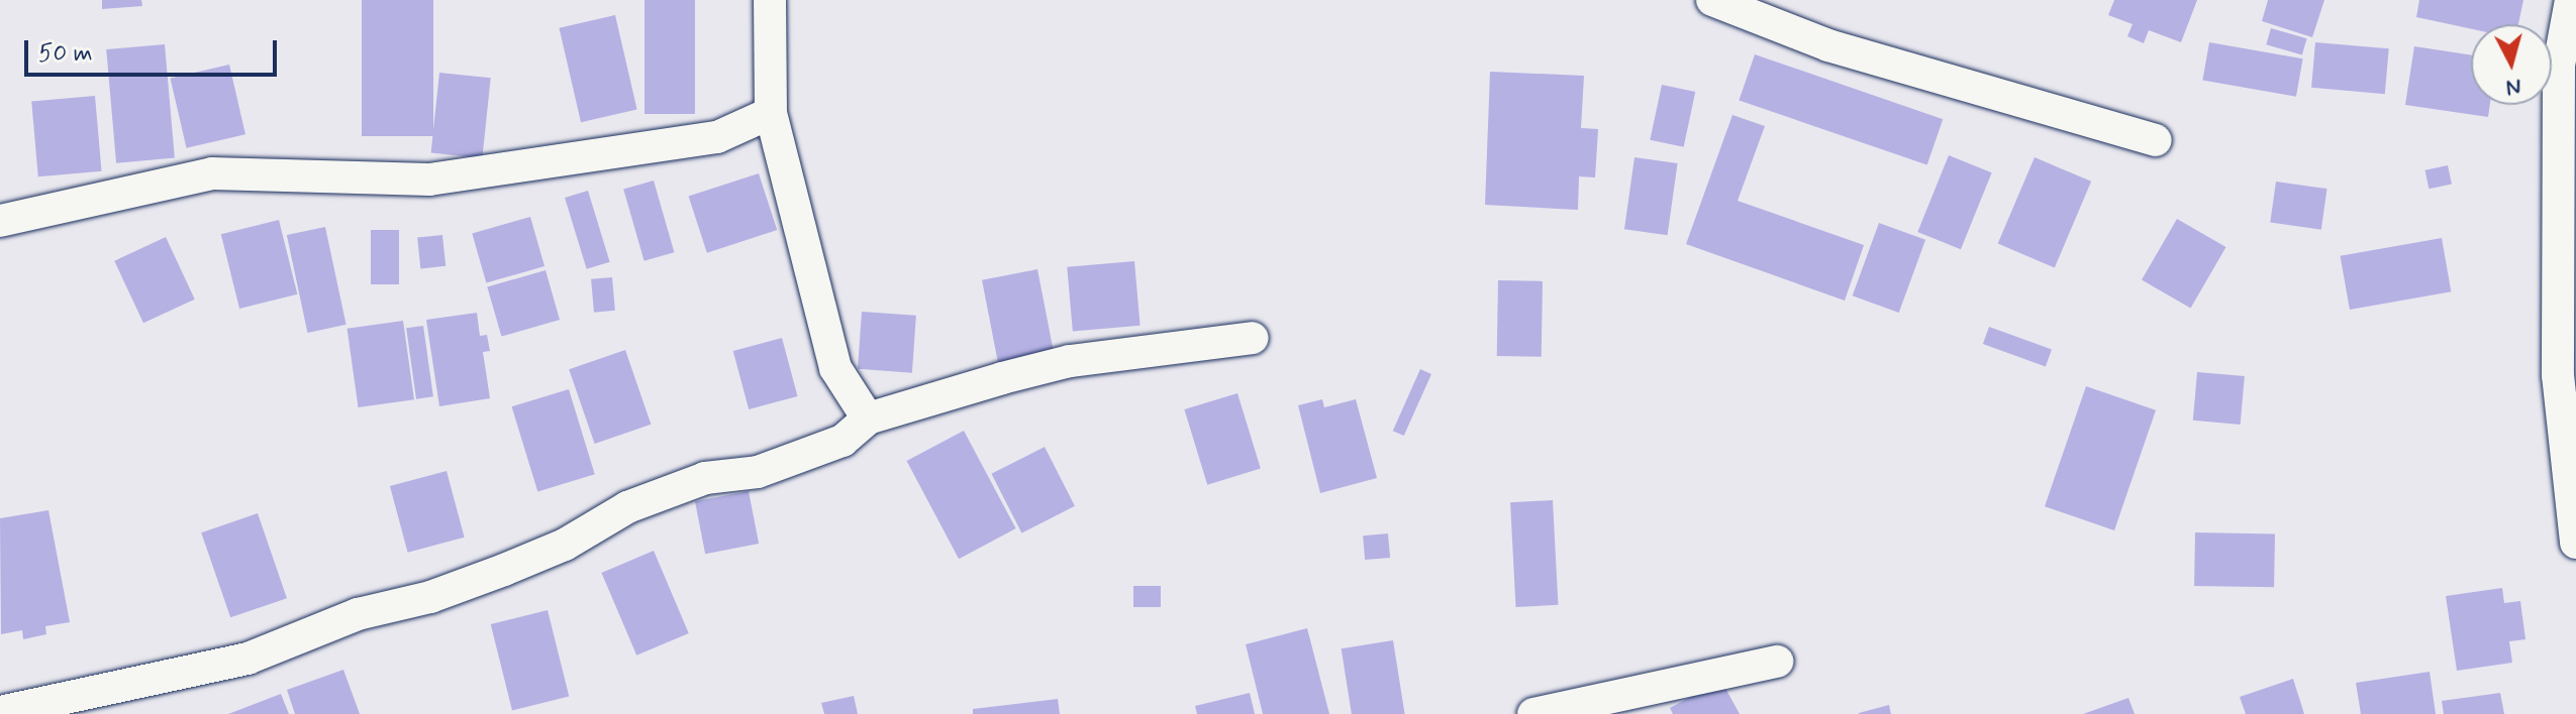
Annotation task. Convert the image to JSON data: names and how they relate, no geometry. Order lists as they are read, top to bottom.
{
  "scale_bar": "50 m",
  "north": "bottom"
}
